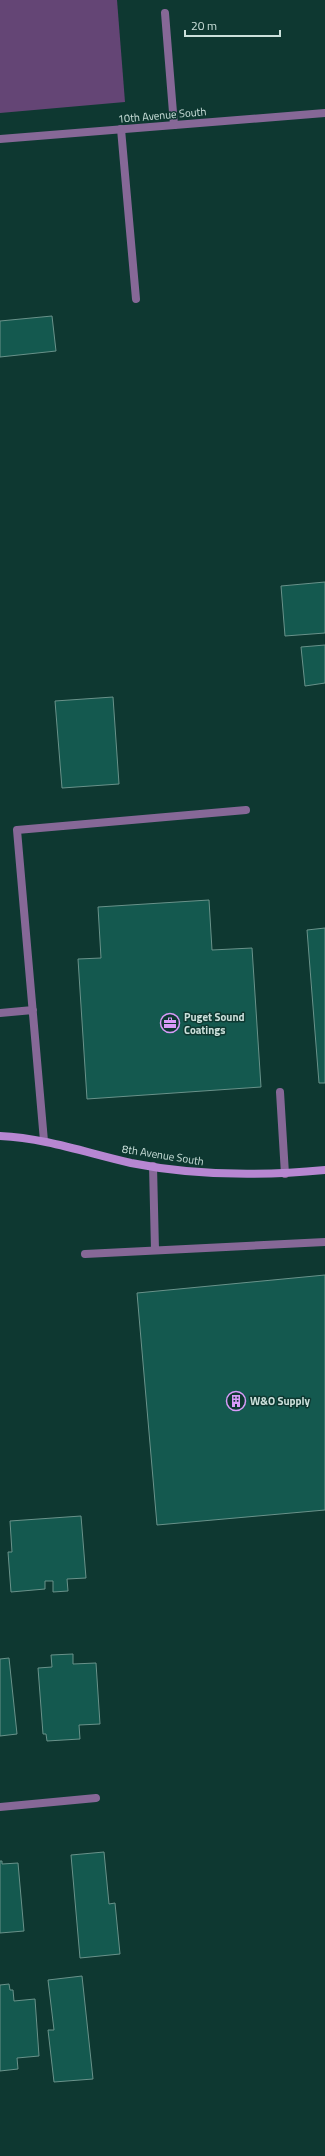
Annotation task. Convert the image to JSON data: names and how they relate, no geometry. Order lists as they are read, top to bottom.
{
  "streets": {
    "street": ["10th Avenue South", "8th Avenue South"]
  },
  "places": {
    "office": ["Puget Sound Coatings"],
    "building": ["W&O Supply"]
  },
  "scale_bar": "20 m"
}
